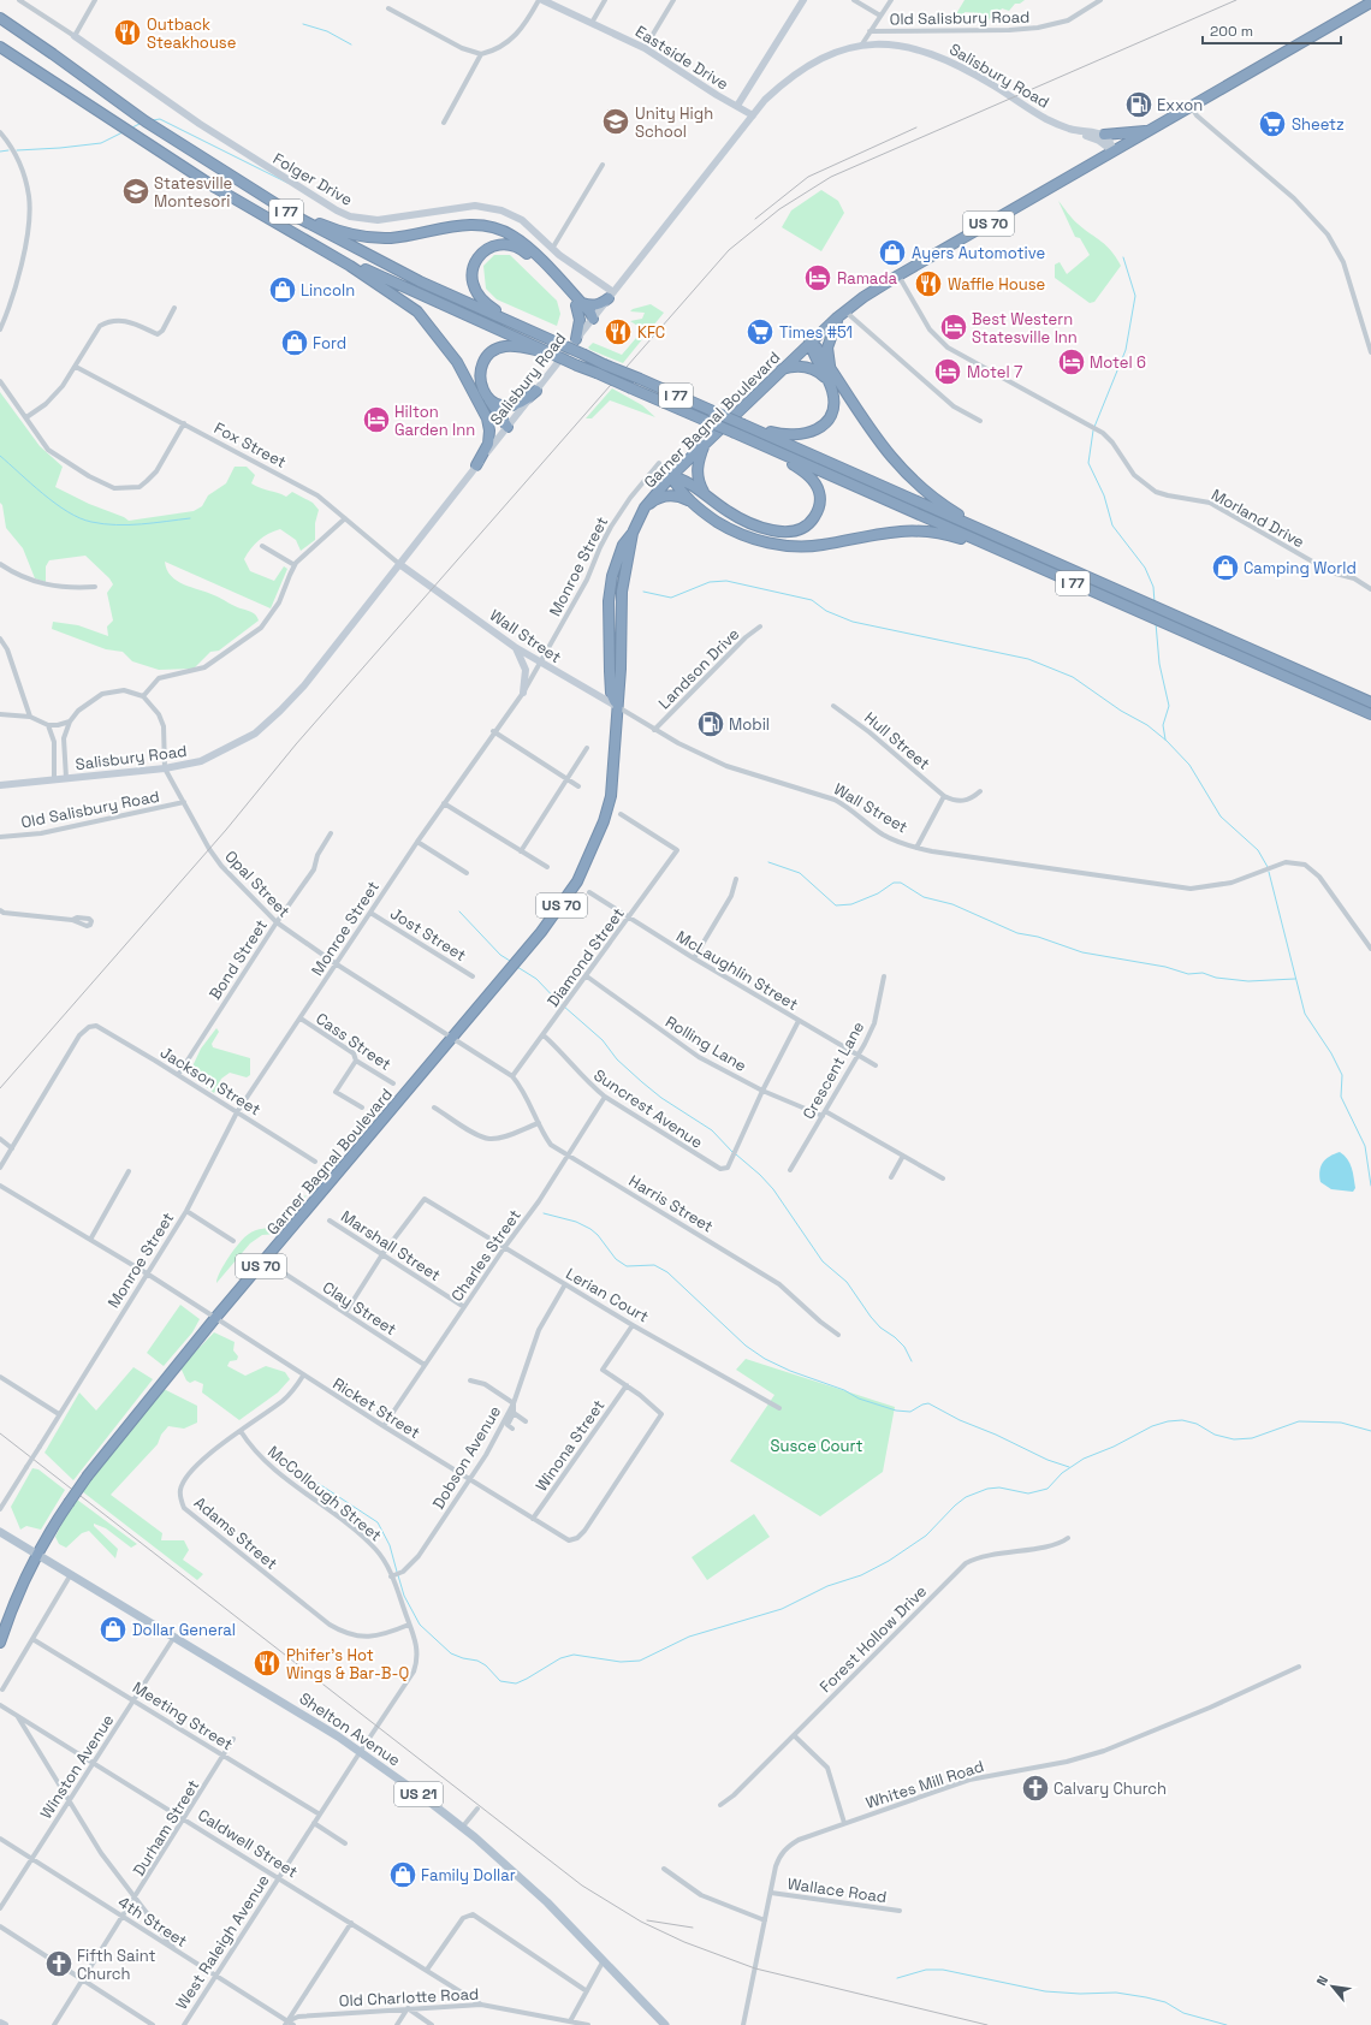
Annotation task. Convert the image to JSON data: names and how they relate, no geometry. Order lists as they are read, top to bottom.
{
  "streets": {
    "highway": ["I 77", "US 70", "Garner Bagnal Boulevard"],
    "main road": ["Shelton Avenue", "US 21"],
    "street": [
      "Old Salisbury Road",
      "Eastside Drive",
      "Salisbury Road",
      "Folger Drive",
      "Fox Street",
      "Morland Drive",
      "Monroe Street",
      "Wall Street",
      "Landson Drive",
      "Hull Street",
      "Opal Street",
      "Jost Street",
      "Diamond Street",
      "Bond Street",
      "McLaughlin Street",
      "Cass Street",
      "Rolling Lane",
      "Crescent Lane",
      "Jackson Street",
      "Suncrest Avenue",
      "Harris Street",
      "Marshall Street",
      "Charles Street",
      "Lerian Court",
      "Clay Street",
      "Ricket Street",
      "Winona Street",
      "Dobson Avenue",
      "McCollough Street",
      "Adams Street",
      "Forest Hollow Drive",
      "Meeting Street",
      "Winston Avenue",
      "Whites Mill Road",
      "Durham Street",
      "Caldwell Street",
      "Wallace Road",
      "4th Street",
      "West Raleigh Avenue",
      "Old Charlotte Road"
    ]
  },
  "crossings": [
    ["Old Salisbury Road", "Opal Street"],
    ["Eastside Drive", "Salisbury Road"],
    ["Salisbury Road", "Folger Drive"],
    ["Salisbury Road", "US 70"],
    ["Salisbury Road", "Garner Bagnal Boulevard"],
    ["Salisbury Road", "Fox Street"],
    ["Salisbury Road", "Wall Street"],
    ["Salisbury Road", "Opal Street"],
    ["US 70", "Garner Bagnal Boulevard"],
    ["Garner Bagnal Boulevard", "Morland Drive"],
    ["Garner Bagnal Boulevard", "Wall Street"],
    ["Garner Bagnal Boulevard", "Opal Street"],
    ["Garner Bagnal Boulevard", "Ricket Street"],
    ["Garner Bagnal Boulevard", "Shelton Avenue"],
    ["Fox Street", "Wall Street"],
    ["Monroe Street", "Wall Street"],
    ["Monroe Street", "Opal Street"],
    ["Monroe Street", "Jost Street"],
    ["Monroe Street", "Cass Street"],
    ["Monroe Street", "Jackson Street"],
    ["Monroe Street", "Ricket Street"],
    ["Wall Street", "Landson Drive"],
    ["Opal Street", "Diamond Street"],
    ["Opal Street", "Bond Street"],
    ["Opal Street", "Harris Street"],
    ["Diamond Street", "McLaughlin Street"],
    ["Diamond Street", "Rolling Lane"],
    ["Diamond Street", "Suncrest Avenue"],
    ["Diamond Street", "Harris Street"],
    ["Bond Street", "Jackson Street"],
    ["McLaughlin Street", "Crescent Lane"],
    ["Rolling Lane", "Crescent Lane"],
    ["Rolling Lane", "Suncrest Avenue"],
    ["Suncrest Avenue", "Charles Street"],
    ["Harris Street", "Charles Street"],
    ["Marshall Street", "Charles Street"],
    ["Marshall Street", "Lerian Court"],
    ["Charles Street", "Lerian Court"],
    ["Charles Street", "Clay Street"],
    ["Charles Street", "Ricket Street"],
    ["Lerian Court", "Dobson Avenue"],
    ["Ricket Street", "Winona Street"],
    ["Ricket Street", "Dobson Avenue"],
    ["Ricket Street", "Adams Street"],
    ["Dobson Avenue", "McCollough Street"],
    ["McCollough Street", "Adams Street"],
    ["McCollough Street", "West Raleigh Avenue"],
    ["Adams Street", "West Raleigh Avenue"],
    ["Meeting Street", "Winston Avenue"],
    ["Meeting Street", "Durham Street"],
    ["Meeting Street", "West Raleigh Avenue"],
    ["Shelton Avenue", "Winston Avenue"],
    ["Shelton Avenue", "West Raleigh Avenue"],
    ["Winston Avenue", "Caldwell Street"],
    ["Winston Avenue", "4th Street"],
    ["Whites Mill Road", "Wallace Road"],
    ["Durham Street", "Caldwell Street"],
    ["Durham Street", "4th Street"],
    ["Caldwell Street", "West Raleigh Avenue"],
    ["Caldwell Street", "Old Charlotte Road"],
    ["4th Street", "West Raleigh Avenue"],
    ["4th Street", "Old Charlotte Road"]
  ],
  "parks": ["Susce Court"],
  "places": {
    "restaurant": [
      "Outback Steakhouse",
      "Waffle House",
      "KFC",
      "Phifer's Hot Wings & Bar-B-Q"
    ],
    "fuel station": ["Exxon", "Mobil"],
    "school or university": ["Unity High School", "Statesville Montesori"],
    "supermarket": ["Sheetz", "Times #51"],
    "shop": [
      "Ayers Automotive",
      "Lincoln",
      "Ford",
      "Camping World",
      "Dollar General",
      "Family Dollar"
    ],
    "hotel": [
      "Ramada",
      "Best Western Statesville Inn",
      "Motel 6",
      "Motel 7",
      "Hilton Garden Inn"
    ],
    "church": ["Calvary Church", "Fifth Saint Church"]
  },
  "scale_bar": "200 m",
  "north": "top left"
}
